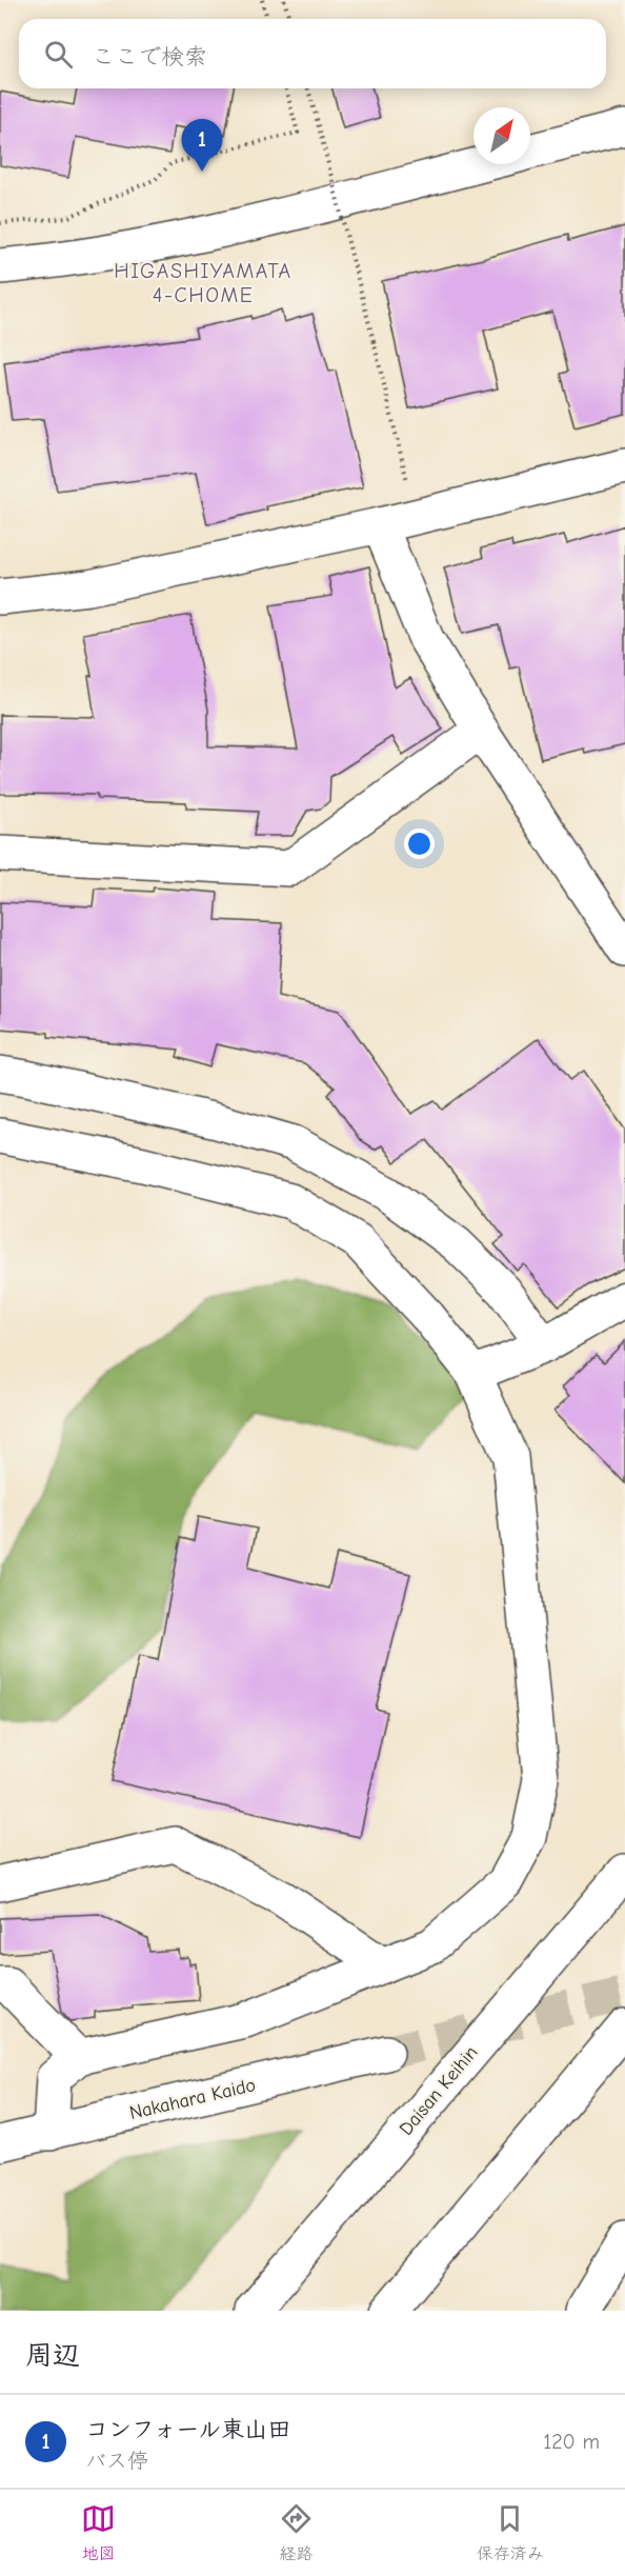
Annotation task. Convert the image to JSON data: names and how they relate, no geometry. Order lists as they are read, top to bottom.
{
  "streets": {
    "main road": ["Daisan Keihin", "Nakahara Kaido"]
  },
  "districts": ["HIGASHIYAMATA 4-CHOME"],
  "north": "top right",
  "page": {
    "search": "ここで検索",
    "pins": "1",
    "heading": "周辺",
    "list": [
      {
        "mark": "1",
        "name": "コンフォール東山田",
        "note": "バス停",
        "value": "120 m"
      }
    ],
    "nav": ["地図", "経路", "保存済み"]
  }
}
